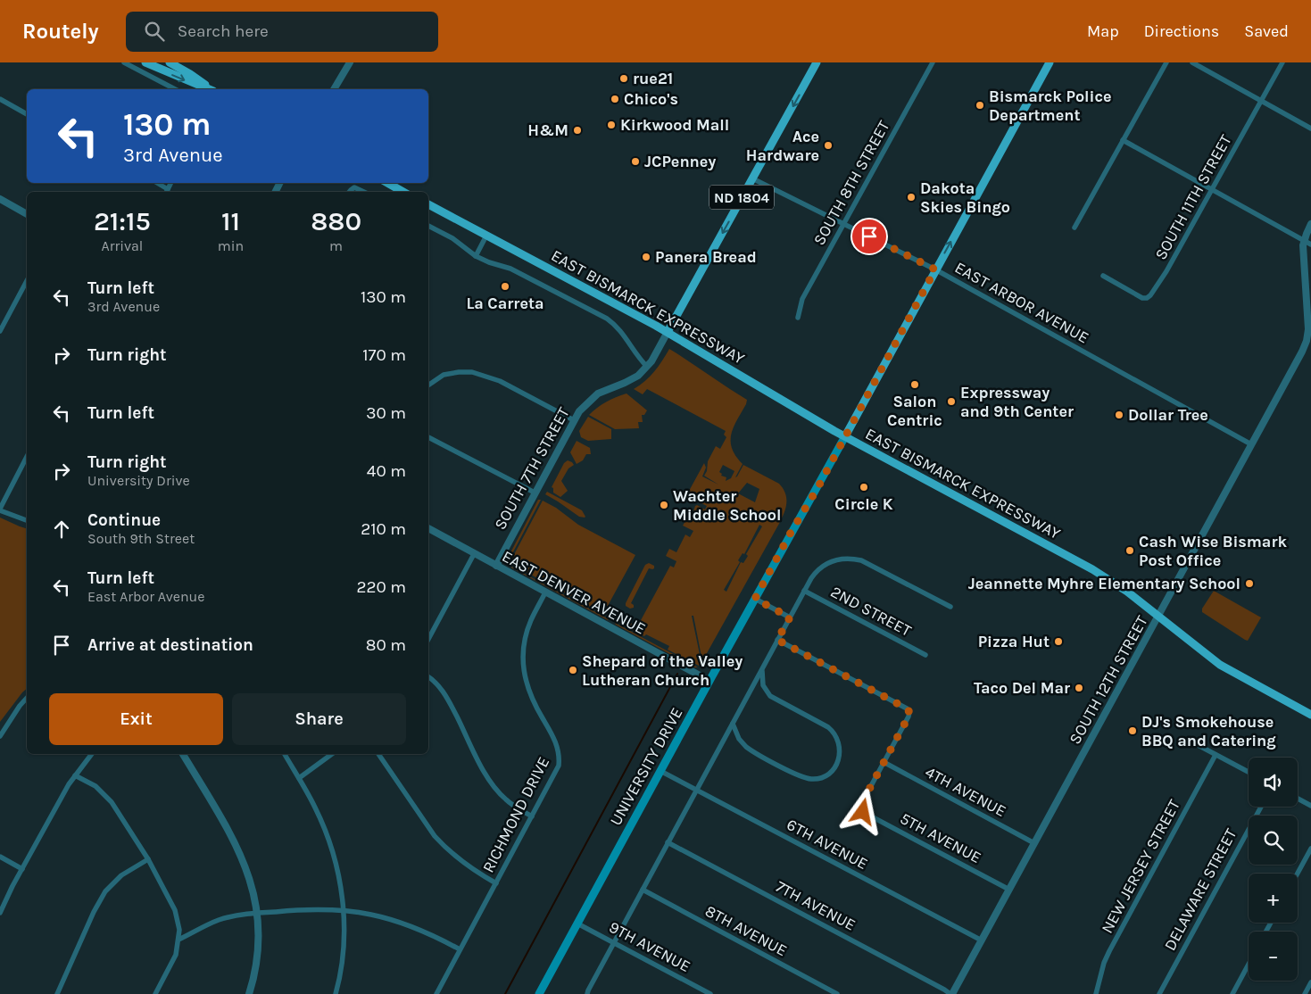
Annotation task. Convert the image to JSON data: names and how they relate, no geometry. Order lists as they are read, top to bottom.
{
  "streets": {
    "main road": [
      "ND 1804",
      "EAST BISMARCK EXPRESSWAY",
      "SOUTH 7TH STREET",
      "UNIVERSITY DRIVE"
    ],
    "street": [
      "SOUTH 8TH STREET",
      "SOUTH 11TH STREET",
      "EAST ARBOR AVENUE",
      "EAST DENVER AVENUE",
      "2ND STREET",
      "SOUTH 12TH STREET",
      "4TH AVENUE",
      "RICHMOND DRIVE",
      "5TH AVENUE",
      "6TH AVENUE",
      "NEW JERSEY STREET",
      "DELAWARE STREET",
      "7TH AVENUE",
      "8TH AVENUE",
      "9TH AVENUE"
    ]
  },
  "crossings": [
    ["SOUTH 8TH STREET", "EAST ARBOR AVENUE"],
    ["EAST ARBOR AVENUE", "SOUTH 7TH STREET"],
    ["EAST ARBOR AVENUE", "SOUTH 12TH STREET"],
    ["EAST BISMARCK EXPRESSWAY", "SOUTH 7TH STREET"],
    ["EAST BISMARCK EXPRESSWAY", "SOUTH 12TH STREET"],
    ["EAST BISMARCK EXPRESSWAY", "UNIVERSITY DRIVE"],
    ["SOUTH 7TH STREET", "EAST DENVER AVENUE"],
    ["EAST DENVER AVENUE", "UNIVERSITY DRIVE"],
    ["EAST DENVER AVENUE", "RICHMOND DRIVE"],
    ["SOUTH 12TH STREET", "4TH AVENUE"],
    ["SOUTH 12TH STREET", "5TH AVENUE"],
    ["SOUTH 12TH STREET", "6TH AVENUE"],
    ["SOUTH 12TH STREET", "7TH AVENUE"],
    ["UNIVERSITY DRIVE", "6TH AVENUE"],
    ["UNIVERSITY DRIVE", "9TH AVENUE"],
    ["4TH AVENUE", "5TH AVENUE"]
  ],
  "one_way": ["SOUTH 7TH STREET"],
  "places": [
    "rue21",
    "Chico's",
    "Bismarck Police Department",
    "Kirkwood Mall",
    "H&M",
    "Ace Hardware",
    "JCPenney",
    "Dakota Skies Bingo",
    "Panera Bread",
    "La Carreta",
    "Salon Centric",
    "Expressway and 9th Center",
    "Dollar Tree",
    "Circle K",
    "Wachter Middle School",
    "Cash Wise Bismark Post Office",
    "Jeannette Myhre Elementary School",
    "Pizza Hut",
    "Shepard of the Valley Lutheran Church",
    "Taco Del Mar",
    "DJ's Smokehouse BBQ and Catering"
  ],
  "page": {
    "header": "Routely",
    "search": "Search here",
    "nav": ["Map", "Directions", "Saved"],
    "turn": ["130 m", "3rd Avenue"],
    "eta": [
      "21:15",
      "Arrival",
      "11",
      "min",
      "880",
      "m"
    ],
    "list": [
      {
        "name": "Turn left",
        "note": "3rd Avenue",
        "value": "130 m"
      },
      {
        "name": "Turn right",
        "value": "170 m"
      },
      {
        "name": "Turn left",
        "value": "30 m"
      },
      {
        "name": "Turn right",
        "note": "University Drive",
        "value": "40 m"
      },
      {
        "name": "Continue",
        "note": "South 9th Street",
        "value": "210 m"
      },
      {
        "name": "Turn left",
        "note": "East Arbor Avenue",
        "value": "220 m"
      },
      {
        "name": "Arrive at destination",
        "value": "80 m"
      }
    ],
    "buttons": ["Exit", "Share"],
    "map_buttons": ["+", "−"]
  }
}
